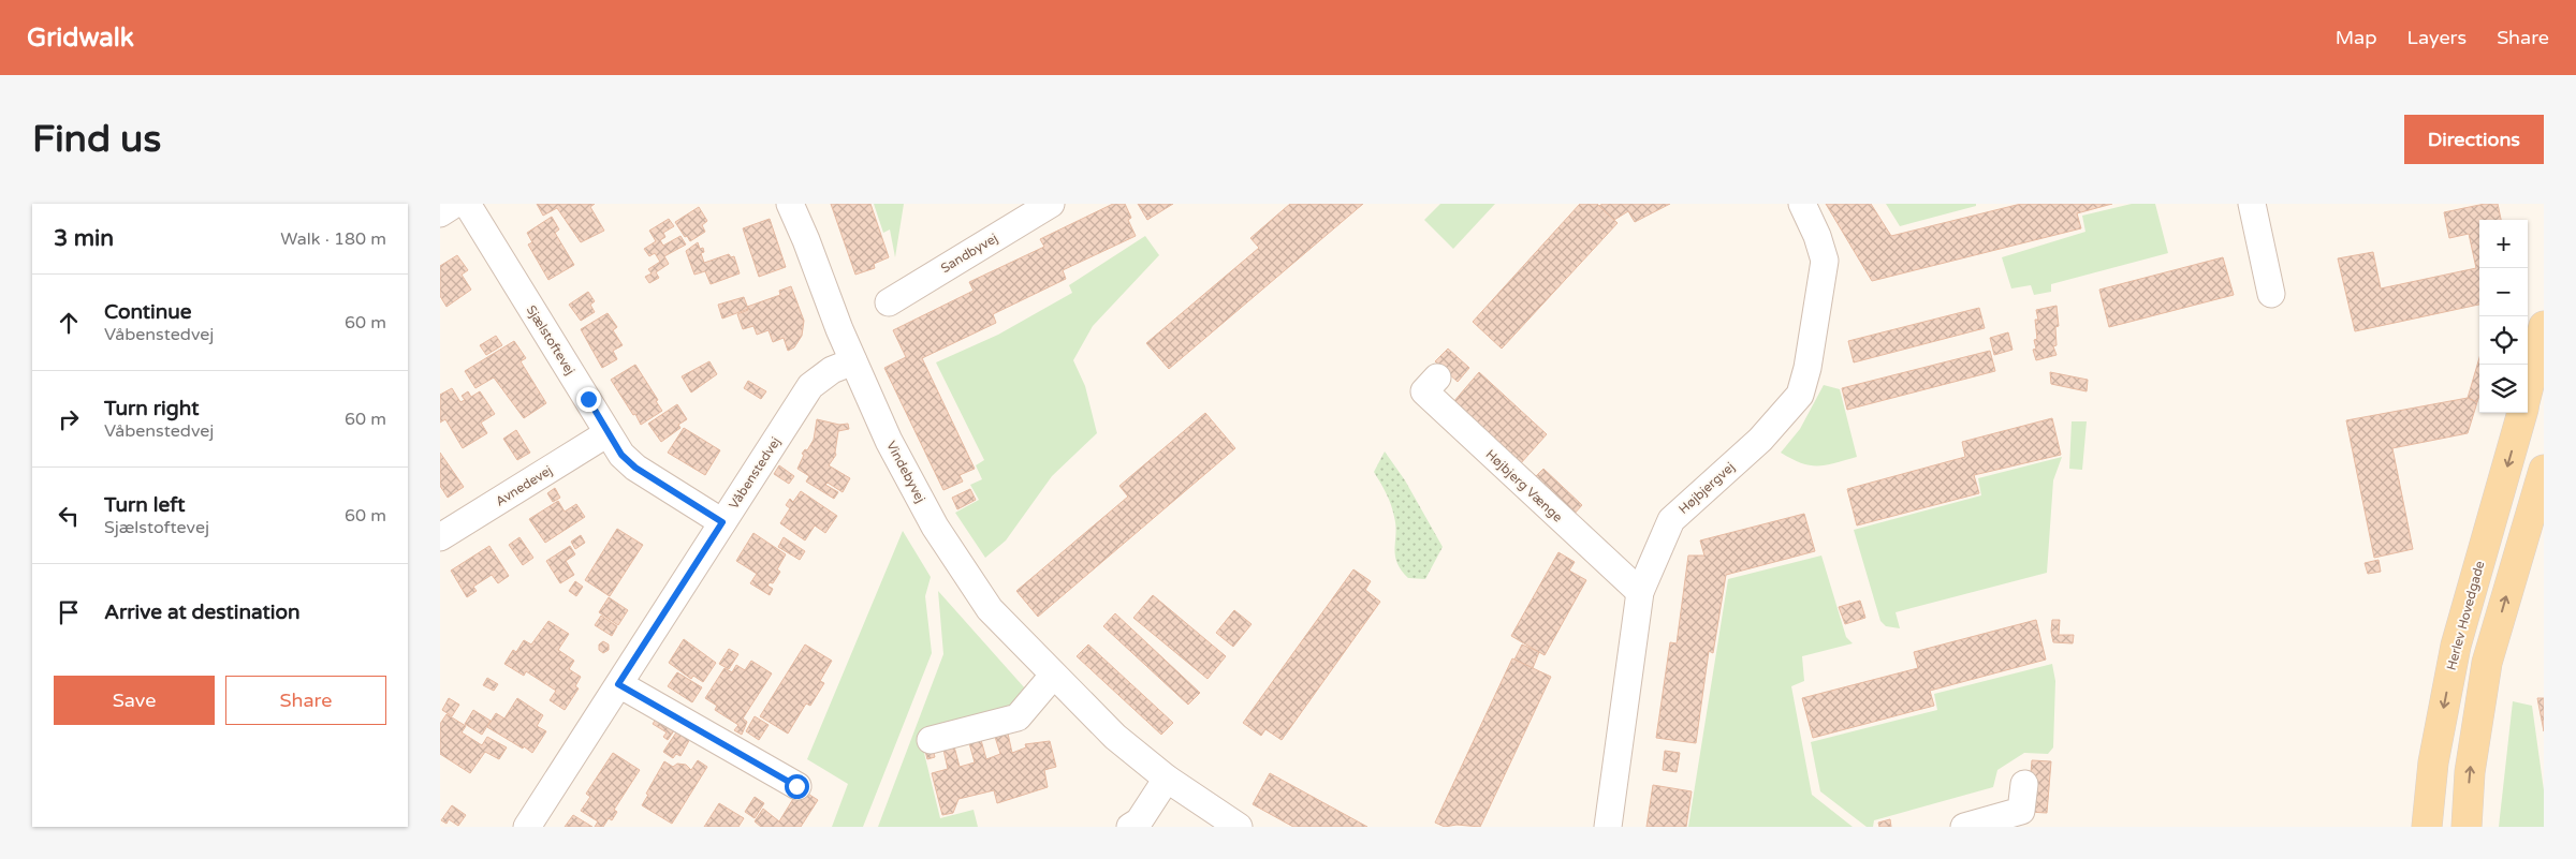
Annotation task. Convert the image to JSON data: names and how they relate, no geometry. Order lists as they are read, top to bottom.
{
  "streets": {
    "main road": ["Herlev Hovedgade"],
    "street": [
      "Sandbyvej",
      "Sjælstoftevej",
      "Vindebyvej",
      "Våbenstedvej",
      "Avnedevej",
      "Højbjerg Vænge",
      "Højbjergvej"
    ]
  },
  "crossings": [
    ["Sjælstoftevej", "Våbenstedvej"],
    ["Sjælstoftevej", "Avnedevej"],
    ["Vindebyvej", "Våbenstedvej"],
    ["Højbjerg Vænge", "Højbjergvej"]
  ],
  "page": {
    "header": "Gridwalk",
    "nav": ["Map", "Layers", "Share"],
    "buttons": [
      "Directions",
      ["Save", "Share"]
    ],
    "title": "Find us",
    "heading": ["3 min", "Walk · 180 m"],
    "map_buttons": ["+", "−"],
    "list": [
      ["Continue", "Våbenstedvej", "60 m"],
      ["Turn right", "Våbenstedvej", "60 m"],
      ["Turn left", "Sjælstoftevej", "60 m"],
      "Arrive at destination"
    ]
  }
}
